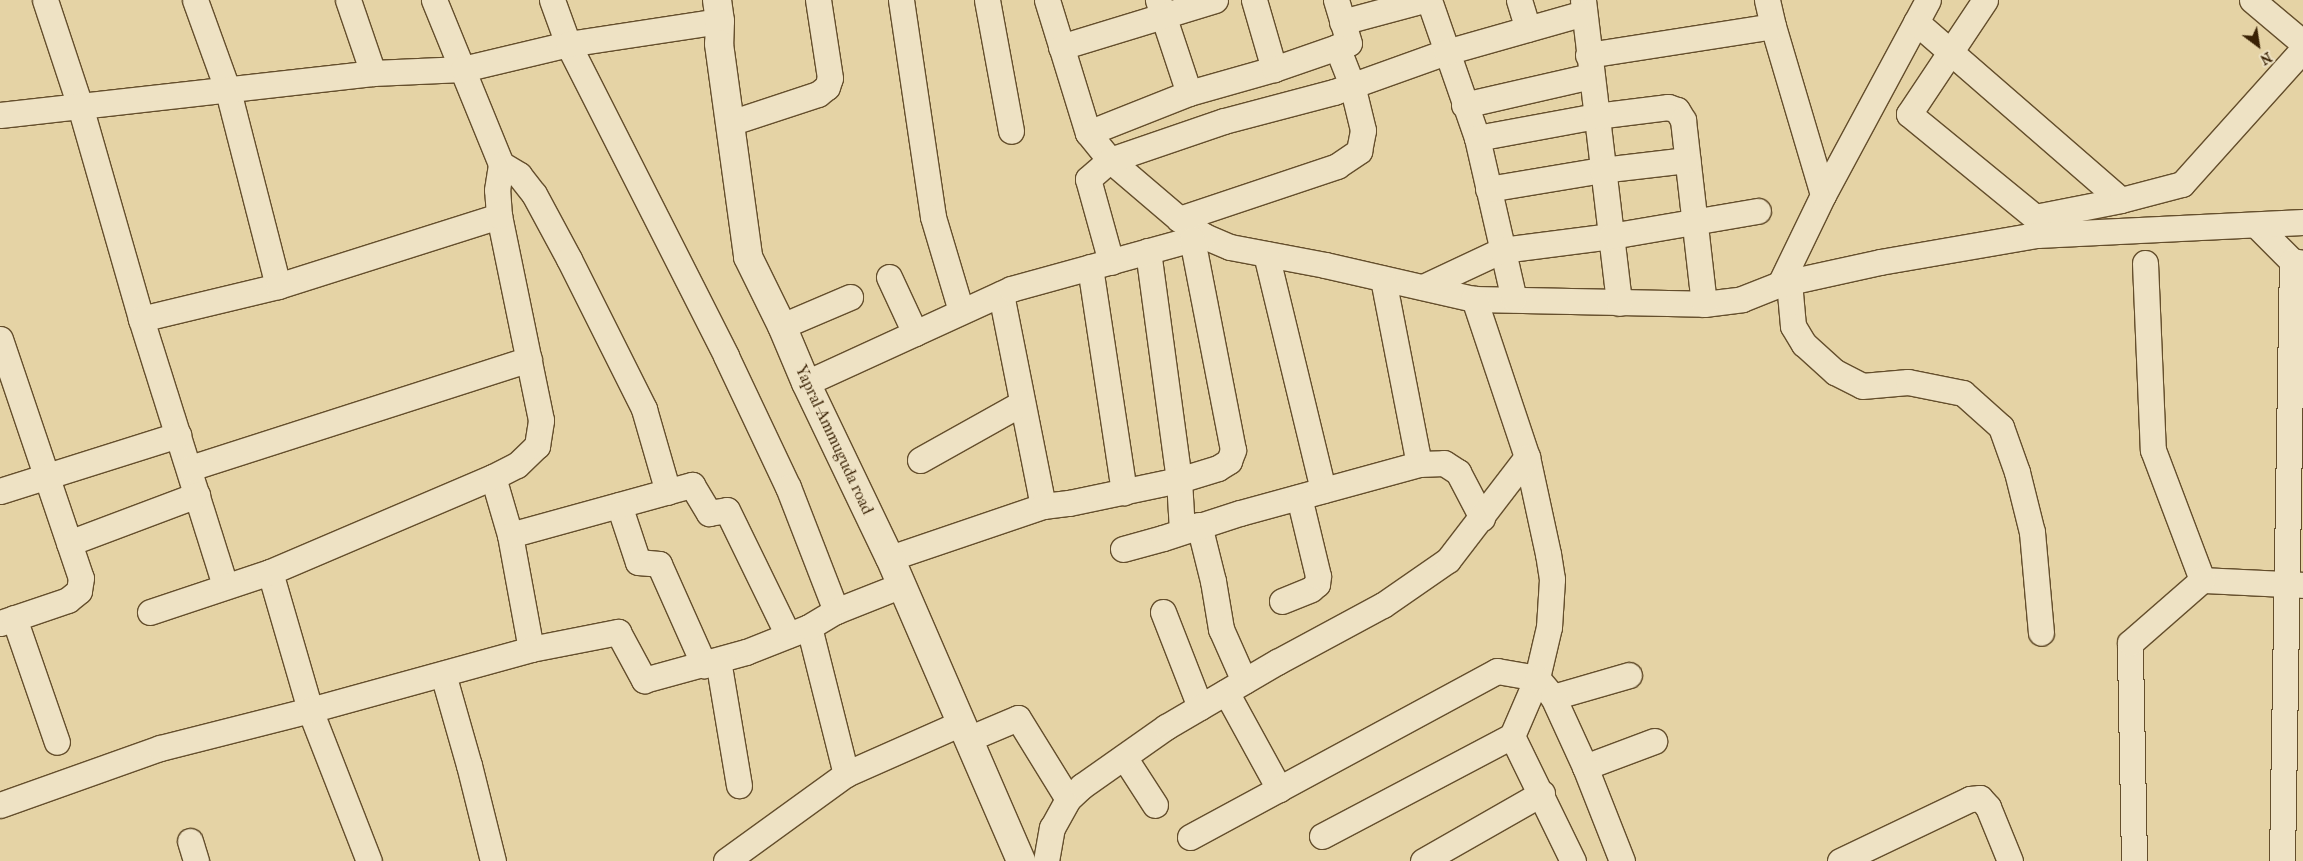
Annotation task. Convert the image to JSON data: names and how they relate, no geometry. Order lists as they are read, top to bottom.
{
  "streets": {
    "main road": ["Yapral-Ammuguda road"]
  },
  "north": "bottom right"
}
